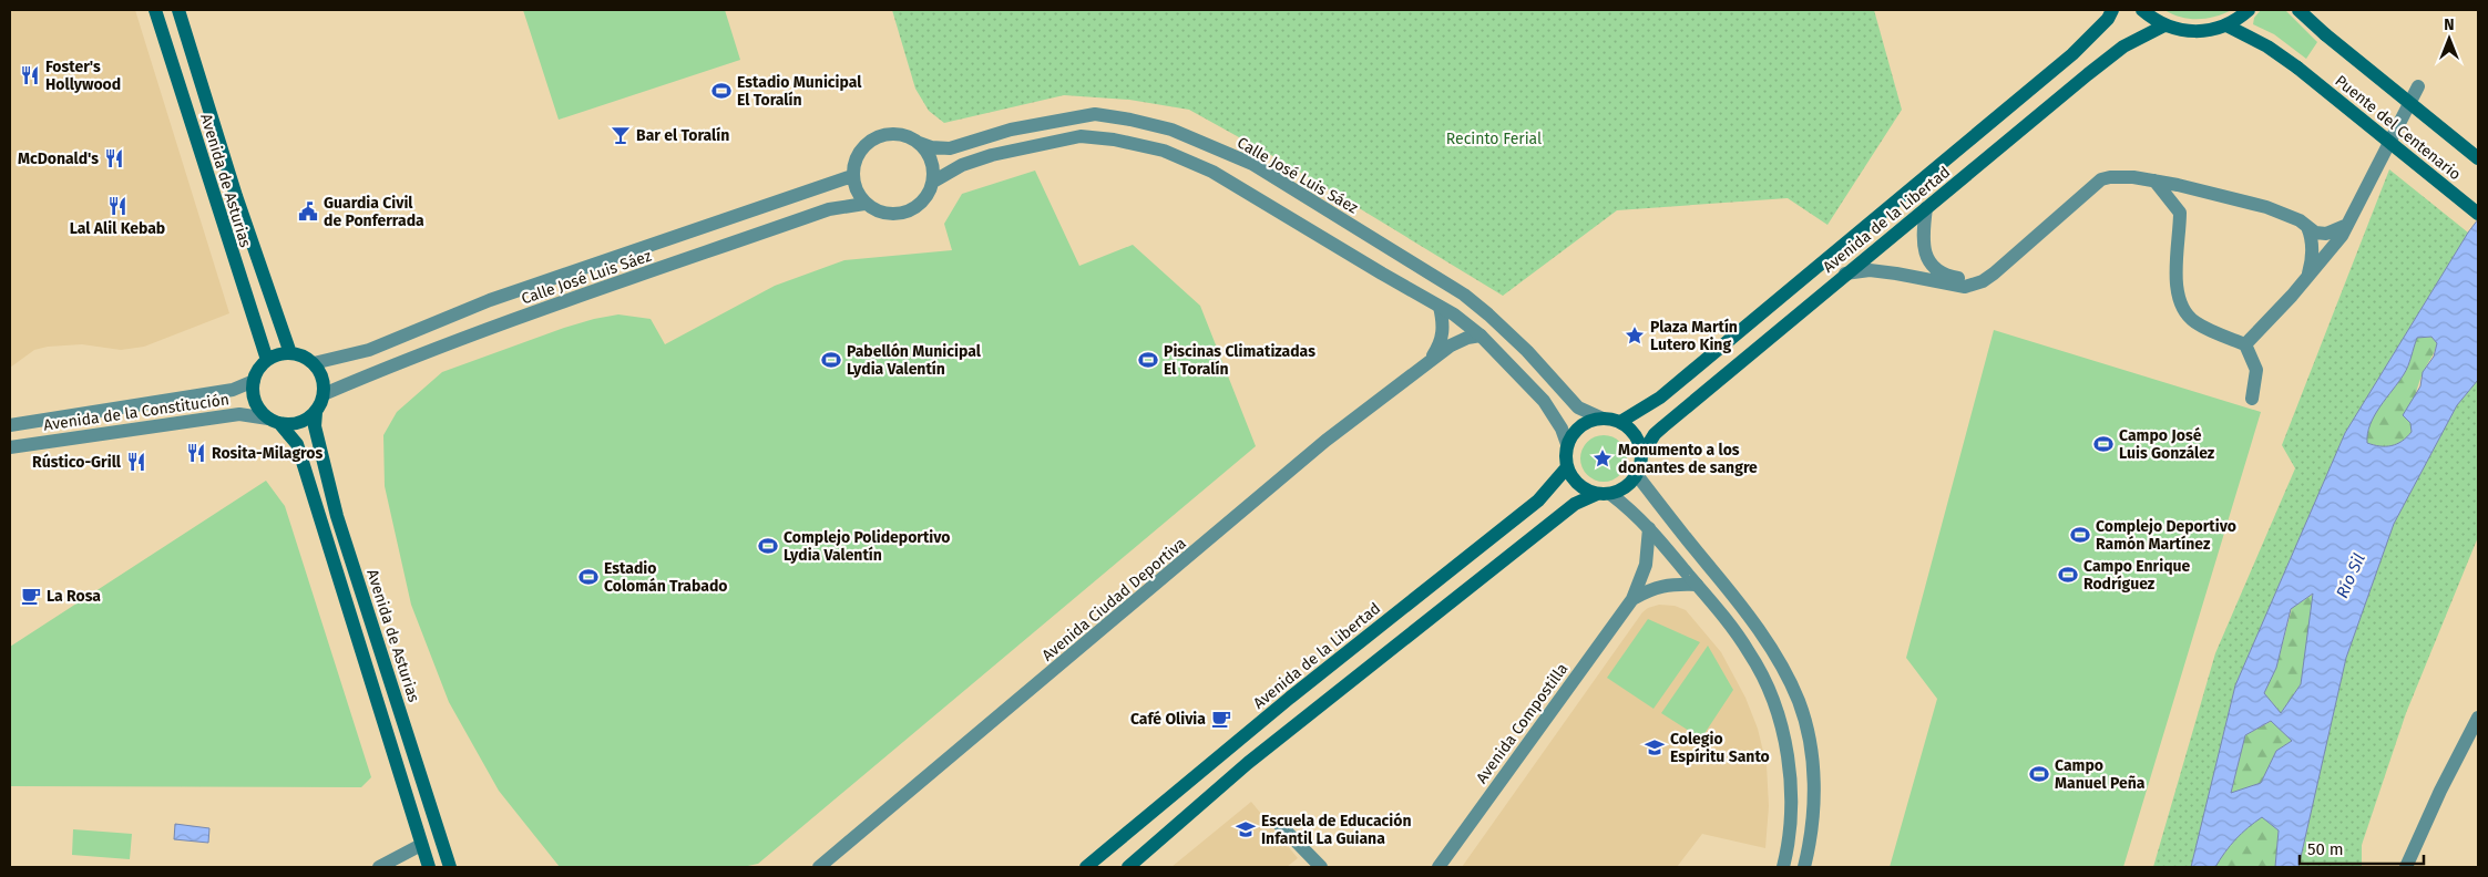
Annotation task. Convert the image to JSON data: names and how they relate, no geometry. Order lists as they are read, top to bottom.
{
  "streets": {
    "main road": ["Puente del Centenario", "Avenida de Asturias", "Avenida de la Libertad"],
    "street": [
      "Calle José Luis Sáez",
      "Avenida de la Constitución",
      "Avenida Ciudad Deportiva",
      "Avenida Compostilla"
    ]
  },
  "crossings": [
    ["Calle José Luis Sáez", "Avenida de Asturias"],
    ["Calle José Luis Sáez", "Avenida de la Libertad"],
    ["Calle José Luis Sáez", "Avenida de la Constitución"],
    ["Avenida de Asturias", "Avenida de la Constitución"]
  ],
  "water": ["Río Sil"],
  "parks": ["Recinto Ferial"],
  "places": {
    "restaurant": [
      "Foster's Hollywood",
      "McDonald's",
      "Lal Alil Kebab",
      "Rosita-Milagros",
      "Rústico-Grill"
    ],
    "sports": [
      "Estadio Municipal El Toralín",
      "Pabellón Municipal Lydia Valentín",
      "Piscinas Climatizadas El Toralín",
      "Campo José Luis González",
      "Complejo Deportivo Ramón Martínez",
      "Complejo Polideportivo Lydia Valentín",
      "Campo Enrique Rodríguez",
      "Estadio Colomán Trabado",
      "Campo Manuel Peña"
    ],
    "bar": ["Bar el Toralín"],
    "public building": ["Guardia Civil de Ponferrada"],
    "place": ["Plaza Martín Lutero King", "Monumento a los donantes de sangre"],
    "cafe": ["La Rosa", "Café Olivia"],
    "school or university": ["Colegio Espíritu Santo", "Escuela de Educación Infantil La Guiana"]
  },
  "scale_bar": "50 m",
  "north": "top"
}
